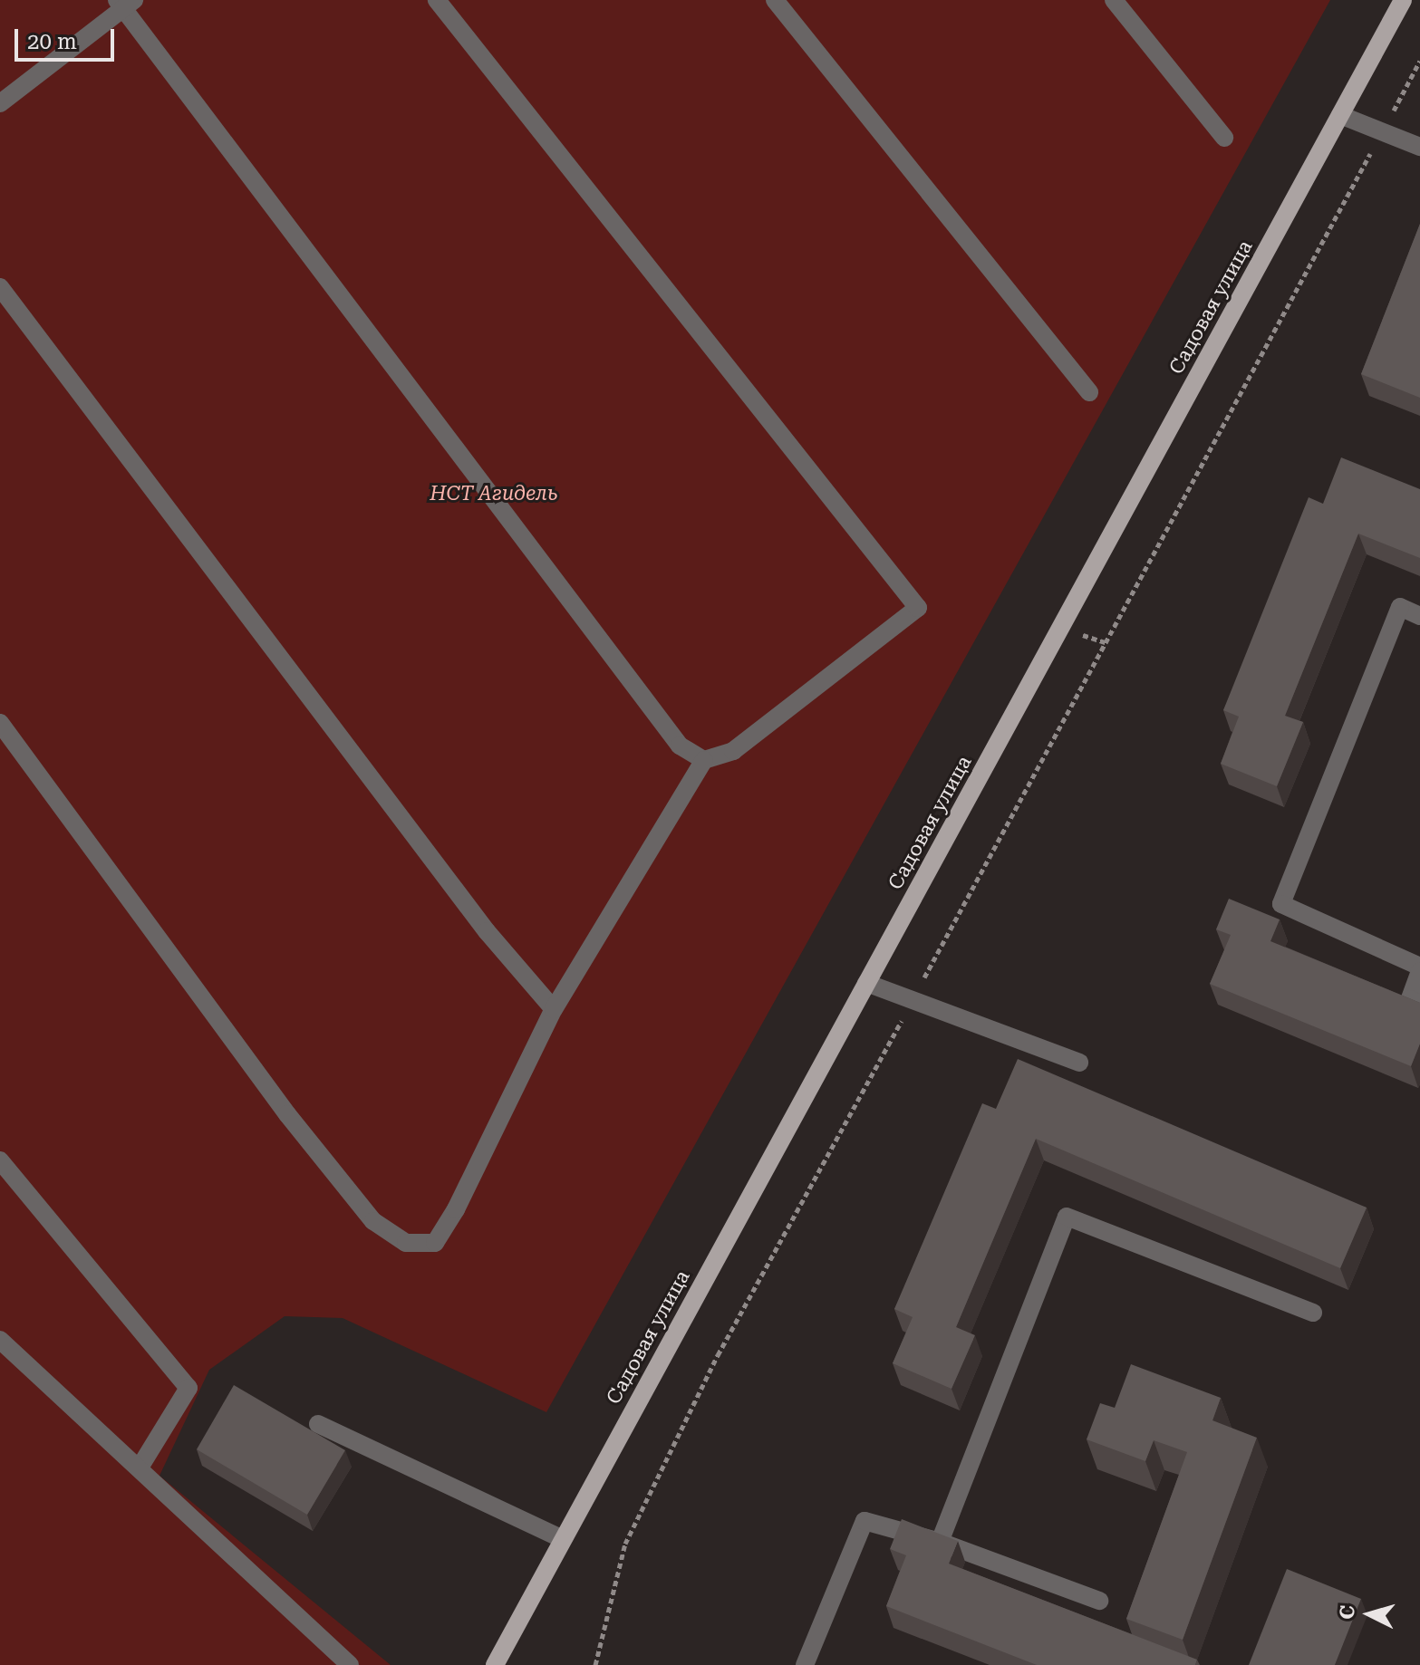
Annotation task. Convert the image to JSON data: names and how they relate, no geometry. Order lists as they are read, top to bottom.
{
  "streets": {
    "main road": ["Садовая улица"]
  },
  "parks": ["НСТ Агидель"],
  "scale_bar": "20 m",
  "north": "left"
}
